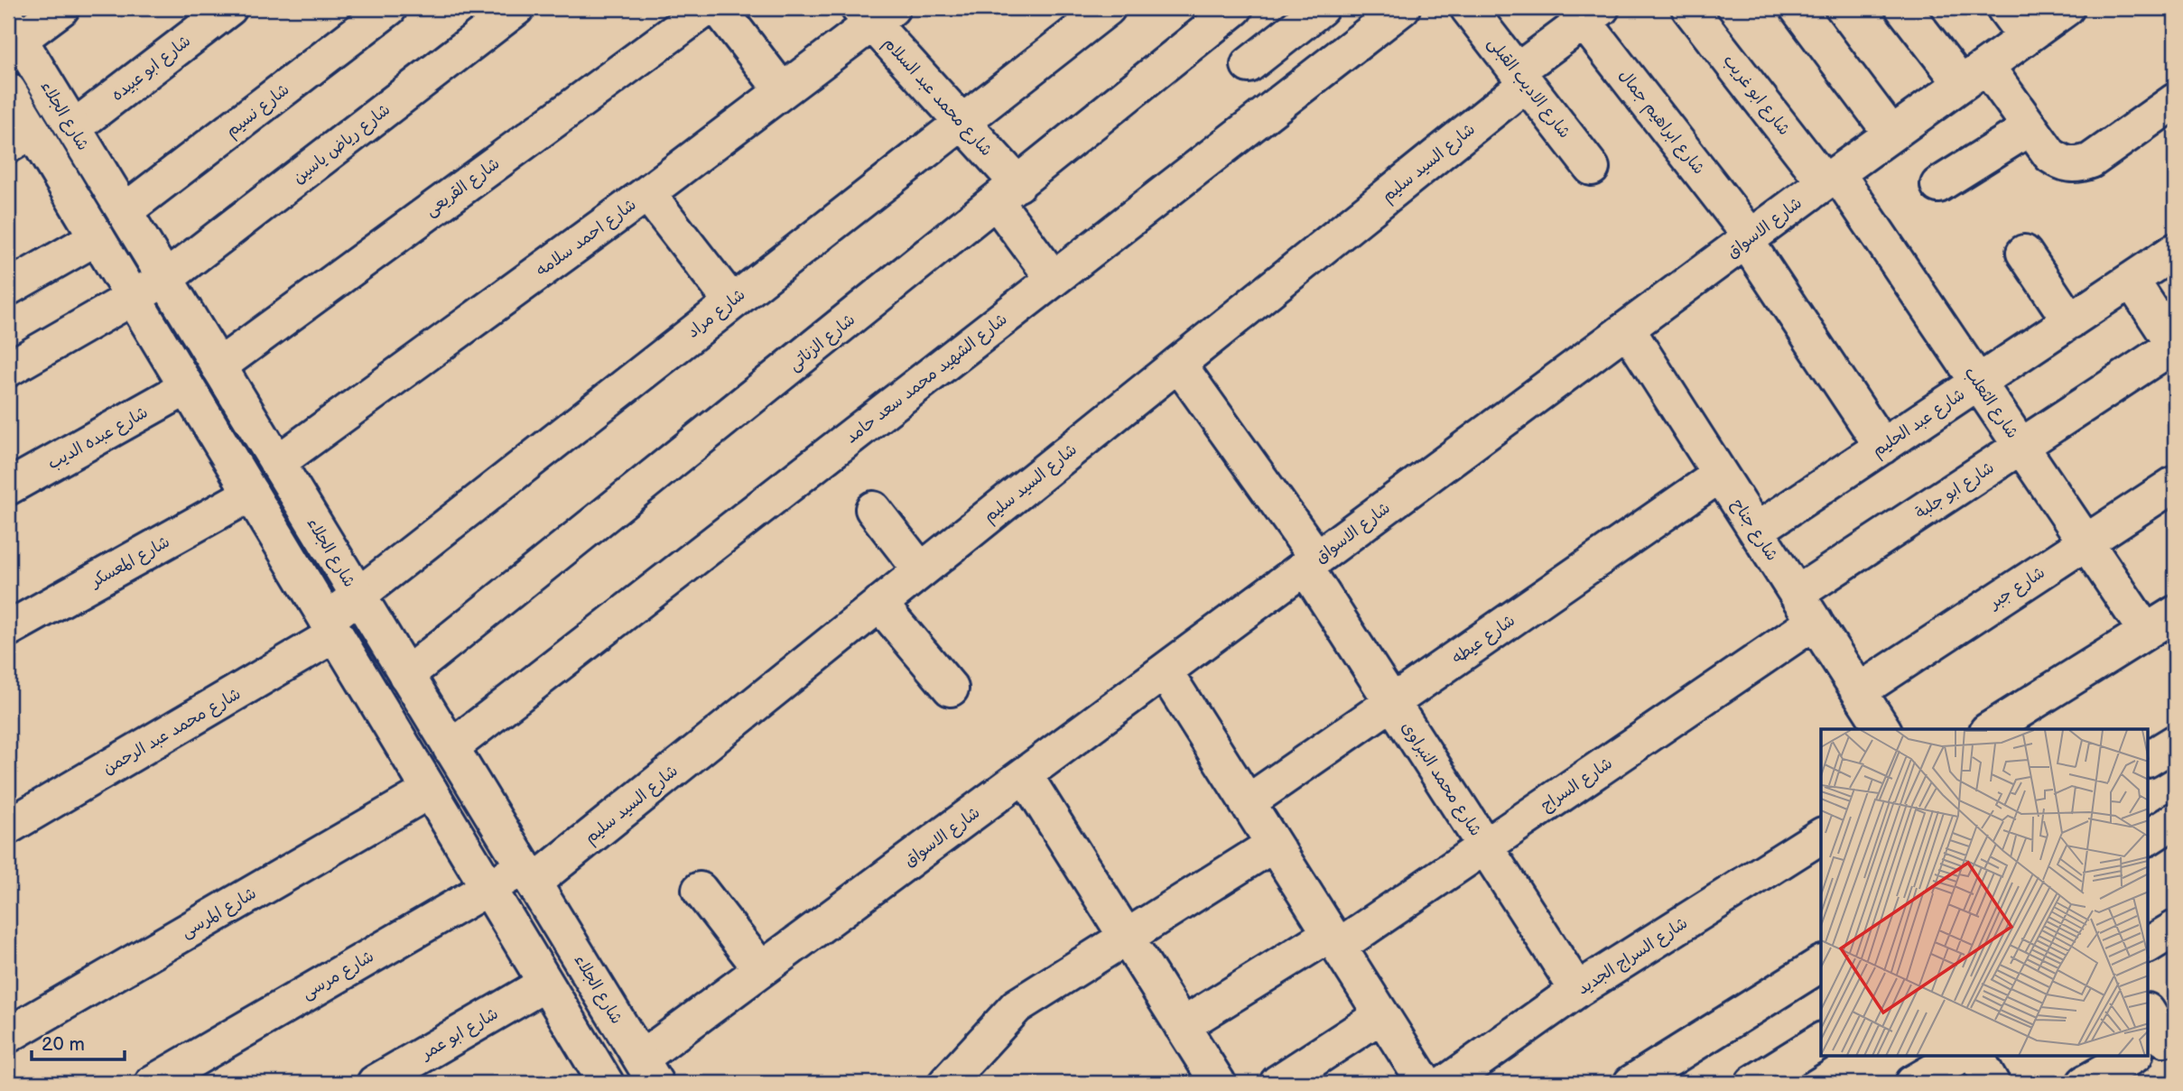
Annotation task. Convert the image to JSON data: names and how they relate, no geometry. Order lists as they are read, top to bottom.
{
  "streets": {
    "street": [
      "شارع ابو عبيده",
      "شارع الاديب القبلى",
      "شارع ابو غريب",
      "شارع محمد عبد السلام",
      "شارع نسيم",
      "شارع الجلاء",
      "شارع ابراهيم جمال",
      "شارع رياض ياسين",
      "شارع السيد سليم",
      "شارع القريعى",
      "شارع الاسواق",
      "شارع احمد سلامه",
      "شارع مراد",
      "شارع الزناتى",
      "شارع الشهيد محمد سعد حامد",
      "شارع الثعلب",
      "شارع عبد الحليم",
      "شارع عبده الديب",
      "شارع ابو جلبة",
      "شارع جناح",
      "شارع المعسكر",
      "شارع جبر",
      "شارع عيطه",
      "شارع محمد عبد الرحمن",
      "شارع محمد النبراوى",
      "شارع السراج",
      "شارع المرسى",
      "شارع السراج الجديد",
      "شارع مرسى",
      "شارع ابو عمر"
    ]
  },
  "crossings": [
    ["شارع ابو عبيده", "شارع الجلاء"],
    ["شارع الاديب القبلى", "شارع السيد سليم"],
    ["شارع ابو غريب", "شارع الاسواق"],
    ["شارع ابو غريب", "شارع الثعلب"],
    ["شارع محمد عبد السلام", "شارع احمد سلامه"],
    ["شارع محمد عبد السلام", "شارع مراد"],
    ["شارع محمد عبد السلام", "شارع الزناتى"],
    ["شارع محمد عبد السلام", "شارع الشهيد محمد سعد حامد"],
    ["شارع نسيم", "شارع الجلاء"],
    ["شارع الجلاء", "شارع رياض ياسين"],
    ["شارع الجلاء", "شارع السيد سليم"],
    ["شارع الجلاء", "شارع القريعى"],
    ["شارع الجلاء", "شارع الاسواق"],
    ["شارع الجلاء", "شارع احمد سلامه"],
    ["شارع الجلاء", "شارع مراد"],
    ["شارع الجلاء", "شارع الزناتى"],
    ["شارع الجلاء", "شارع الشهيد محمد سعد حامد"],
    ["شارع الجلاء", "شارع مرسى"],
    ["شارع ابراهيم جمال", "شارع السيد سليم"],
    ["شارع ابراهيم جمال", "شارع الاسواق"],
    ["شارع ابراهيم جمال", "شارع عبد الحليم"],
    ["شارع السيد سليم", "شارع محمد النبراوى"],
    ["شارع السيد سليم", "شارع مرسى"],
    ["شارع الاسواق", "شارع الثعلب"],
    ["شارع الاسواق", "شارع جناح"],
    ["شارع الاسواق", "شارع محمد النبراوى"],
    ["شارع مراد", "شارع محمد عبد الرحمن"],
    ["شارع الثعلب", "شارع عبد الحليم"],
    ["شارع الثعلب", "شارع ابو جلبة"],
    ["شارع الثعلب", "شارع جبر"],
    ["شارع عبد الحليم", "شارع جناح"],
    ["شارع ابو جلبة", "شارع جناح"],
    ["شارع ابو جلبة", "شارع السراج"],
    ["شارع جناح", "شارع جبر"],
    ["شارع جناح", "شارع عيطه"],
    ["شارع جناح", "شارع السراج"],
    ["شارع عيطه", "شارع محمد النبراوى"],
    ["شارع محمد النبراوى", "شارع السراج"],
    ["شارع محمد النبراوى", "شارع السراج الجديد"]
  ],
  "scale_bar": "20 m"
}
